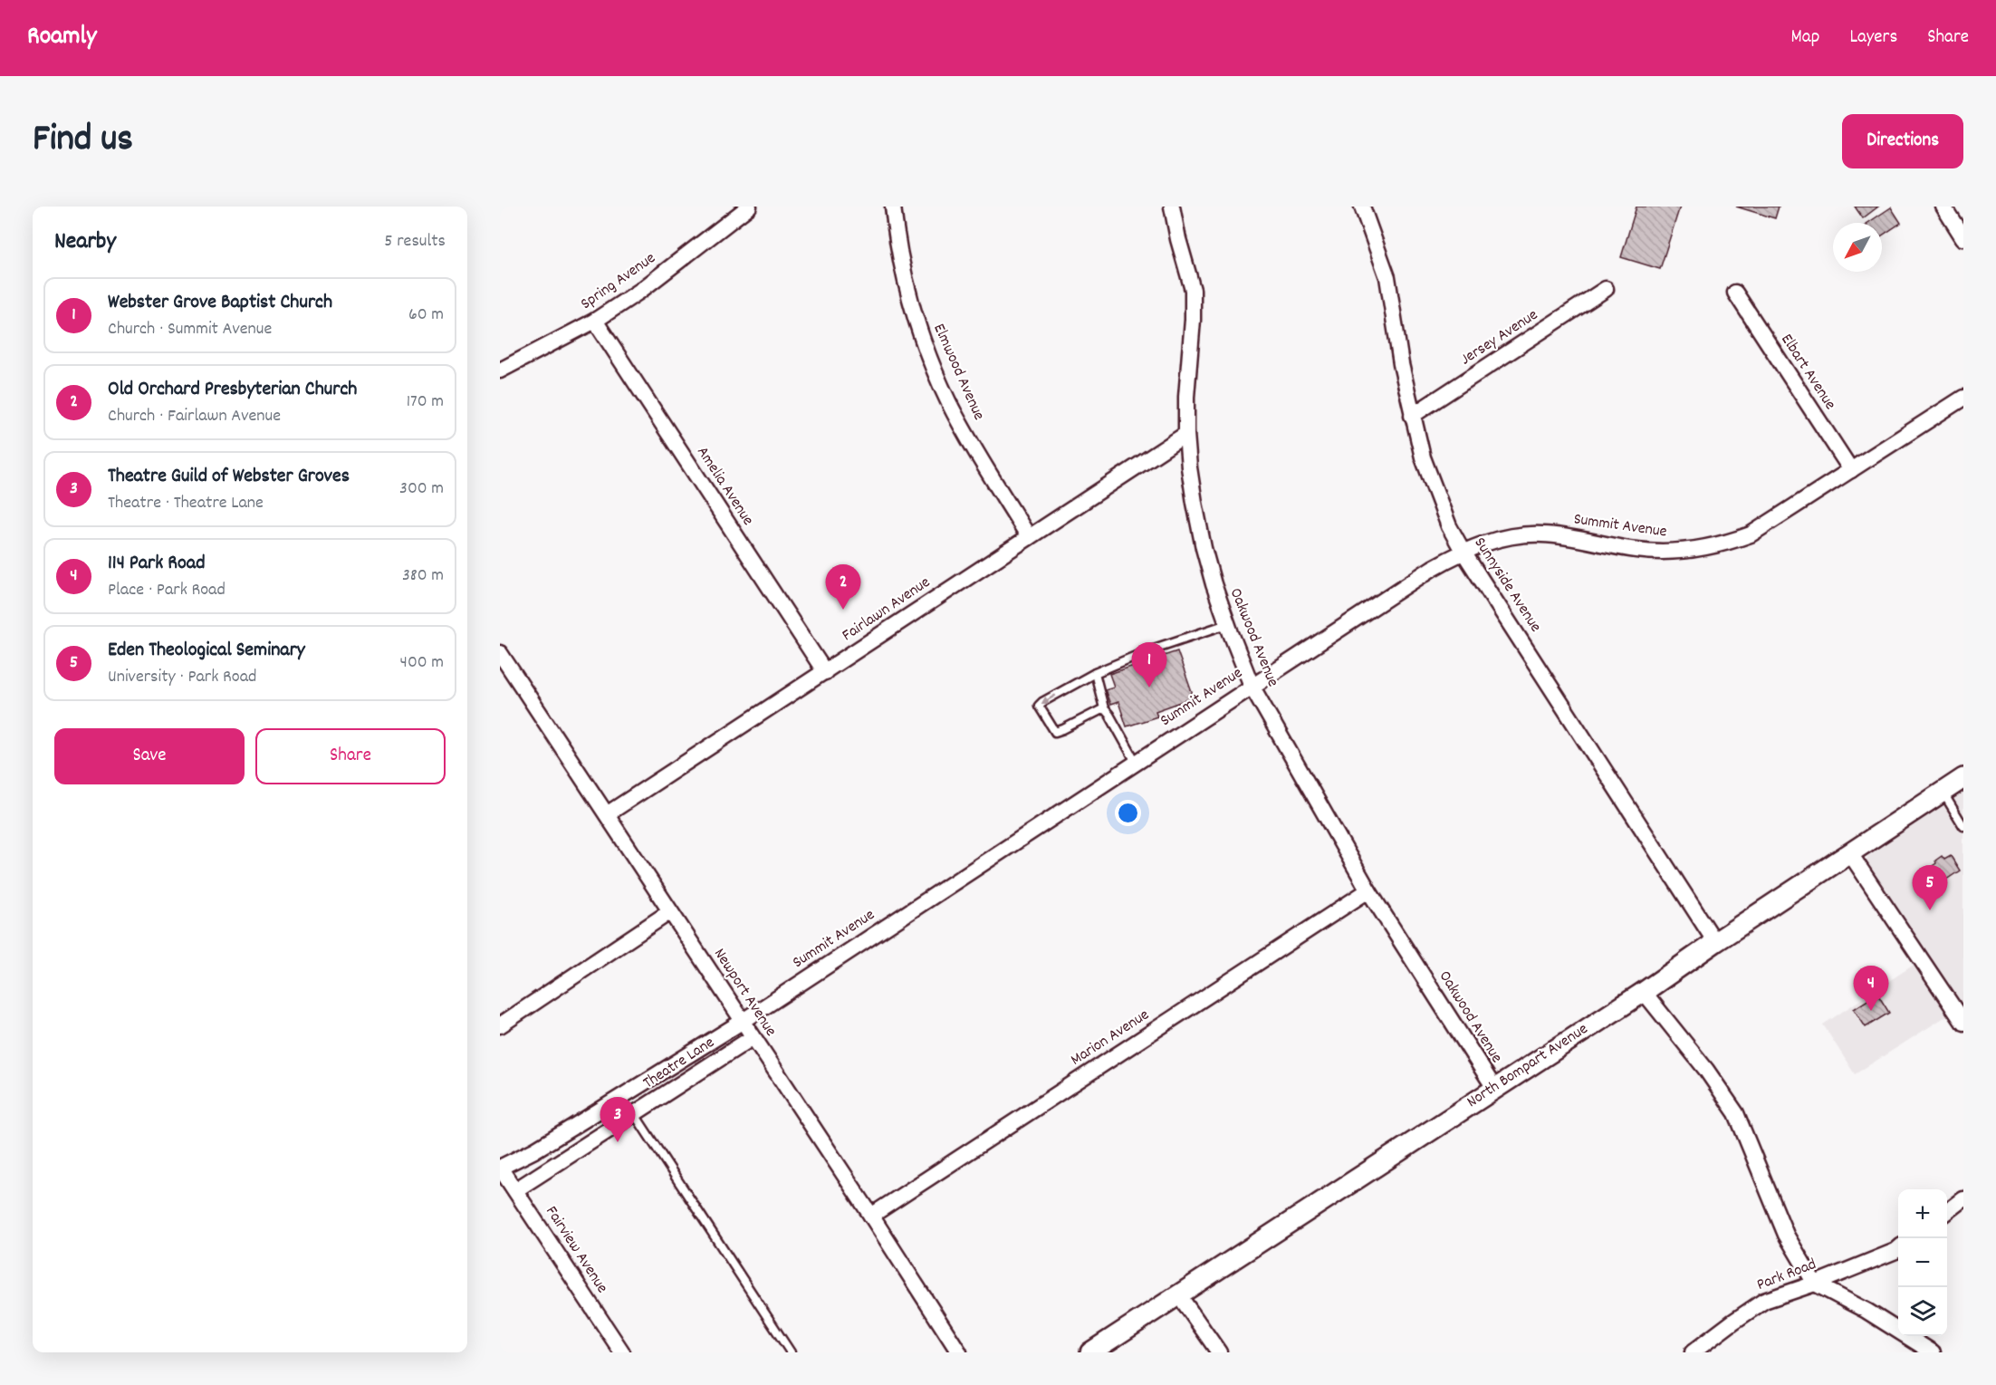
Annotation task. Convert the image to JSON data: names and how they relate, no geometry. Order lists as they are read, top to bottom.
{
  "streets": {
    "street": [
      "Spring Avenue",
      "Jersey Avenue",
      "Elmwood Avenue",
      "Elbart Avenue",
      "Amelia Avenue",
      "Summit Avenue",
      "Sunnyside Avenue",
      "Fairlawn Avenue",
      "Oakwood Avenue",
      "Newport Avenue",
      "Marion Avenue",
      "Theatre Lane",
      "North Bompart Avenue",
      "Fairview Avenue",
      "Park Road"
    ]
  },
  "crossings": [
    ["Spring Avenue", "Amelia Avenue"],
    ["Jersey Avenue", "Sunnyside Avenue"],
    ["Elmwood Avenue", "Fairlawn Avenue"],
    ["Elbart Avenue", "Summit Avenue"],
    ["Amelia Avenue", "Fairlawn Avenue"],
    ["Summit Avenue", "Sunnyside Avenue"],
    ["Summit Avenue", "Oakwood Avenue"],
    ["Summit Avenue", "Newport Avenue"],
    ["Summit Avenue", "Fairview Avenue"],
    ["Sunnyside Avenue", "North Bompart Avenue"],
    ["Fairlawn Avenue", "Oakwood Avenue"],
    ["Fairlawn Avenue", "Newport Avenue"],
    ["Oakwood Avenue", "Marion Avenue"],
    ["Oakwood Avenue", "North Bompart Avenue"],
    ["Newport Avenue", "Marion Avenue"],
    ["Newport Avenue", "Theatre Lane"],
    ["Theatre Lane", "Fairview Avenue"]
  ],
  "north": "bottom left",
  "page": {
    "header": "Roamly",
    "nav": ["Map", "Layers", "Share"],
    "title": "Find us",
    "buttons": [
      "Directions",
      ["Save", "Share"]
    ],
    "heading": ["Nearby", "5 results"],
    "list": [
      {
        "mark": "1",
        "name": "Webster Grove Baptist Church",
        "note": "Church · Summit Avenue",
        "value": "60 m"
      },
      {
        "mark": "2",
        "name": "Old Orchard Presbyterian Church",
        "note": "Church · Fairlawn Avenue",
        "value": "170 m"
      },
      {
        "mark": "3",
        "name": "Theatre Guild of Webster Groves",
        "note": "Theatre · Theatre Lane",
        "value": "300 m"
      },
      {
        "mark": "4",
        "name": "114 Park Road",
        "note": "Place · Park Road",
        "value": "380 m"
      },
      {
        "mark": "5",
        "name": "Eden Theological Seminary",
        "note": "University · Park Road",
        "value": "400 m"
      }
    ],
    "pins": [
      "2",
      "1",
      "5",
      "4",
      "3"
    ],
    "map_buttons": ["+", "−"]
  }
}
